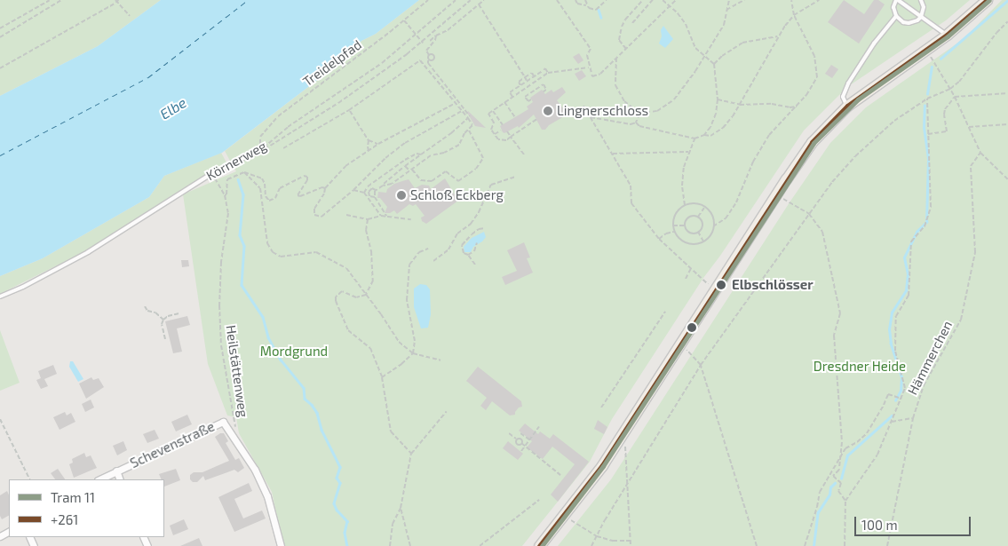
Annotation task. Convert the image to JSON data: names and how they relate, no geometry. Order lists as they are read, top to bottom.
{
  "streets": {
    "street": ["Schevenstraße"],
    "lane": ["Körnerweg"],
    "path": ["Treidelpfad", "Hämmerchen", "Heilstättenweg"]
  },
  "crossings": [
    ["Treidelpfad", "Körnerweg"],
    ["Körnerweg", "Heilstättenweg"],
    ["Heilstättenweg", "Schevenstraße"]
  ],
  "water": ["Elbe"],
  "parks": ["Mordgrund", "Dresdner Heide"],
  "places": ["Lingnerschloss", "Schloß Eckberg", "Elbschlösser"],
  "lines": ["tram line 11", "transit line +261"],
  "legend": ["Tram 11", "+261"],
  "scale_bar": "100 m"
}
